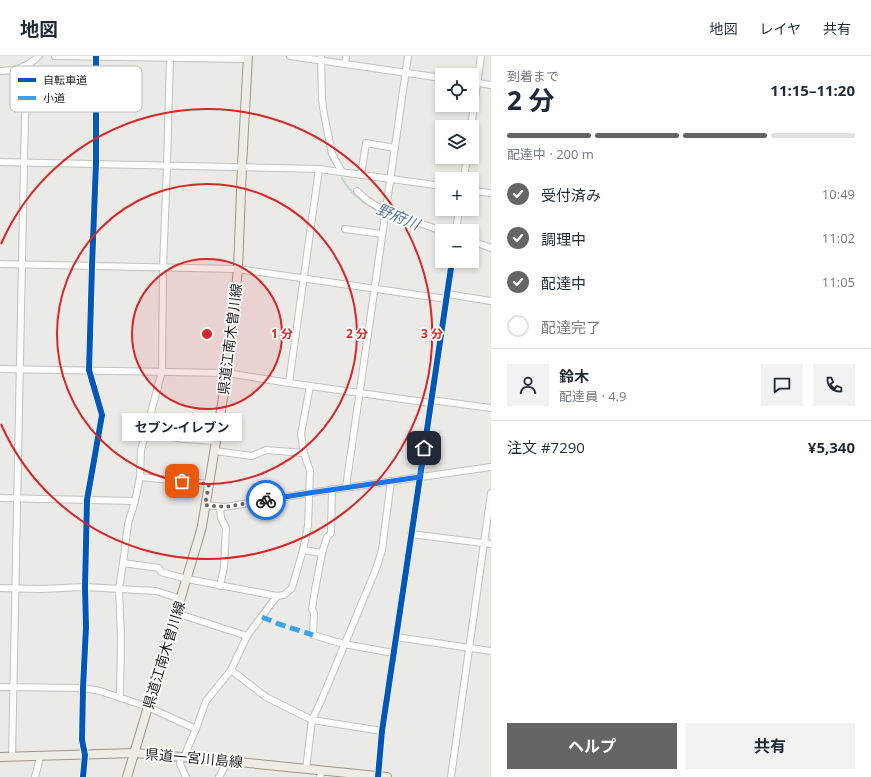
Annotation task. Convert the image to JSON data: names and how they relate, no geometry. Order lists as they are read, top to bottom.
{
  "streets": {
    "main road": ["県道江南木曽川線", "県道一宮川島線"]
  },
  "crossings": [
    ["県道江南木曽川線", "県道一宮川島線"]
  ],
  "water": ["野府川"],
  "places": ["セブン-イレブン"],
  "legend": ["自転車道", "小道"],
  "page": {
    "header": "地図",
    "nav": ["地図", "レイヤ", "共有"],
    "heading": ["2 分", "到着まで", "11:15–11:20"],
    "panel": [
      "鈴木",
      "配達員 · 4.9",
      "注文 #7290",
      "¥5,340"
    ],
    "map_buttons": ["+", "−"],
    "bar": "配達中 · 200 m",
    "list": [
      ["受付済み", "10:49"],
      ["調理中", "11:02"],
      ["配達中", "11:05"],
      "配達完了"
    ],
    "bubble": "セブン-イレブン",
    "buttons": ["ヘルプ", "共有"]
  },
  "rings": ["1 分", "2 分", "3 分"]
}
